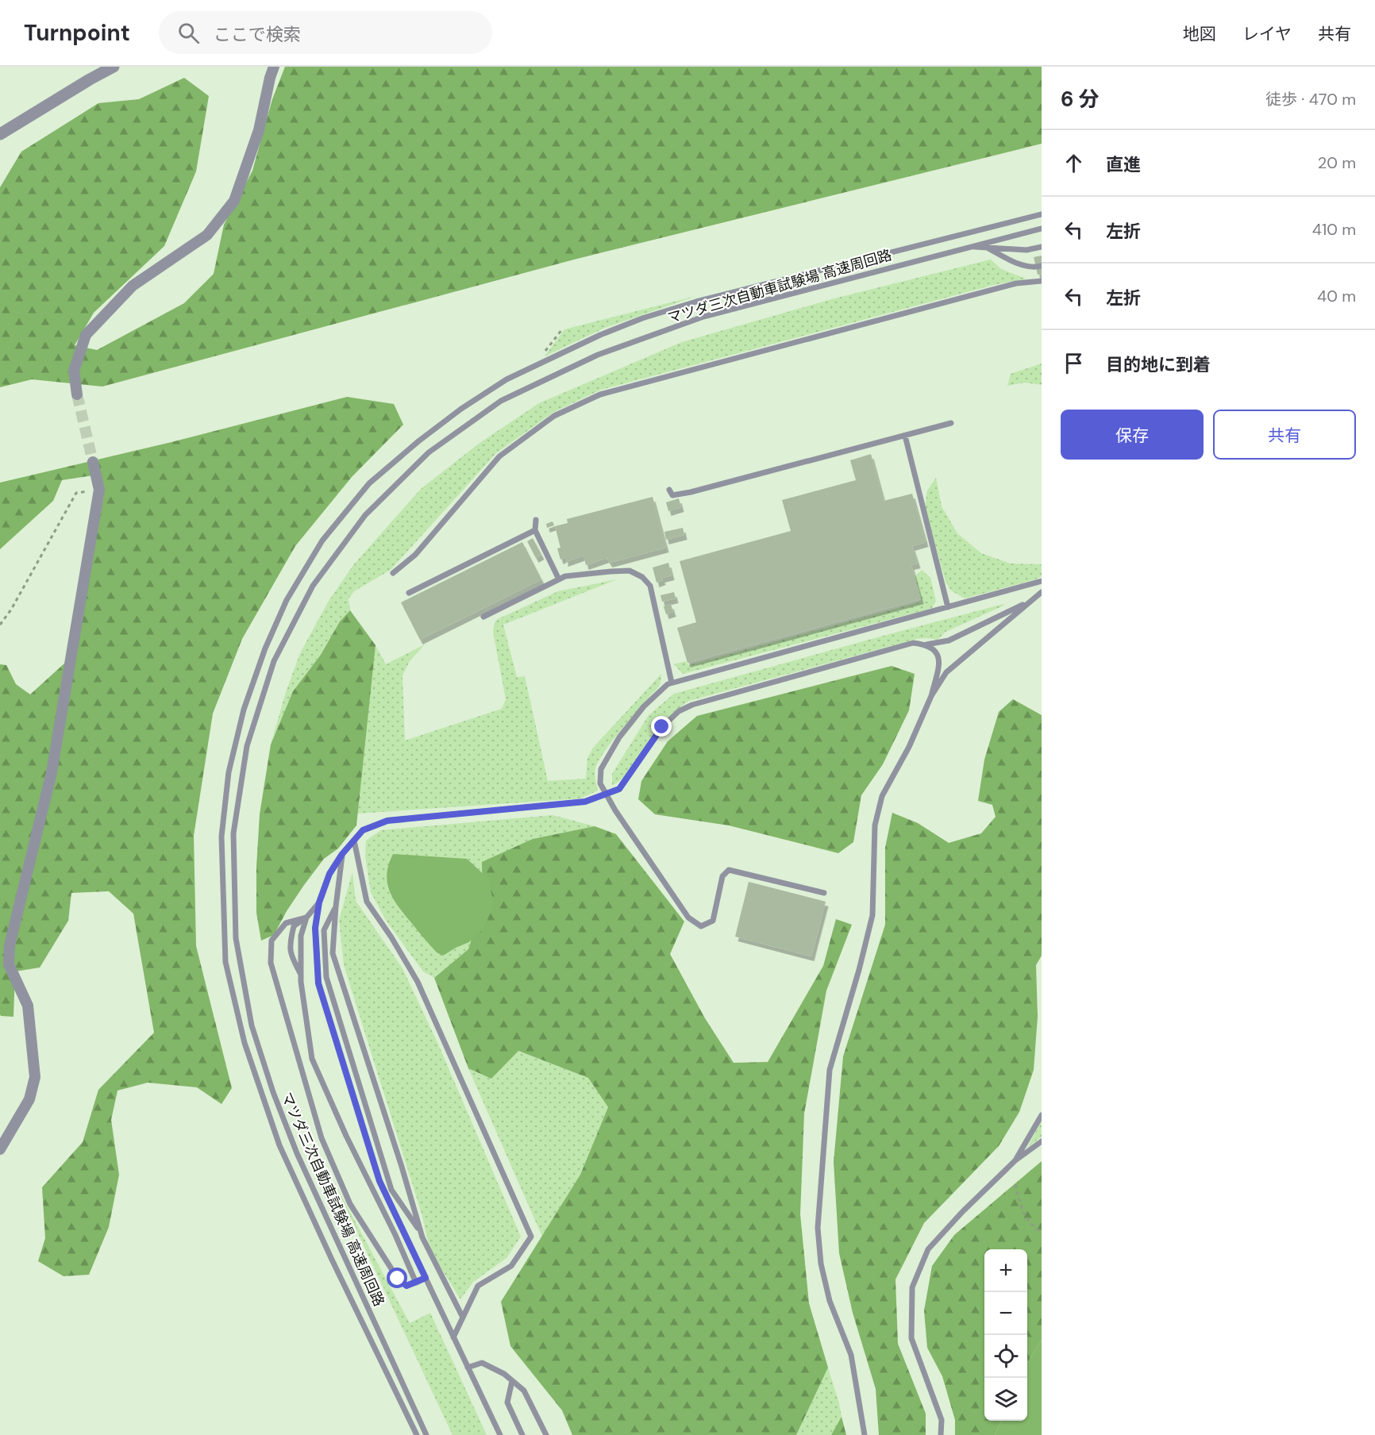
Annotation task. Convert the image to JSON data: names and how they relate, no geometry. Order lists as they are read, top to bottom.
{
  "streets": {
    "lane": ["マツダ三次自動車試験場 高速周回路"]
  },
  "page": {
    "header": "Turnpoint",
    "search": "ここで検索",
    "nav": ["地図", "レイヤ", "共有"],
    "heading": ["6 分", "徒歩 · 470 m"],
    "list": [
      ["直進", "20 m"],
      ["左折", "410 m"],
      ["左折", "40 m"],
      "目的地に到着"
    ],
    "buttons": ["保存", "共有"],
    "map_buttons": ["+", "−"]
  }
}
